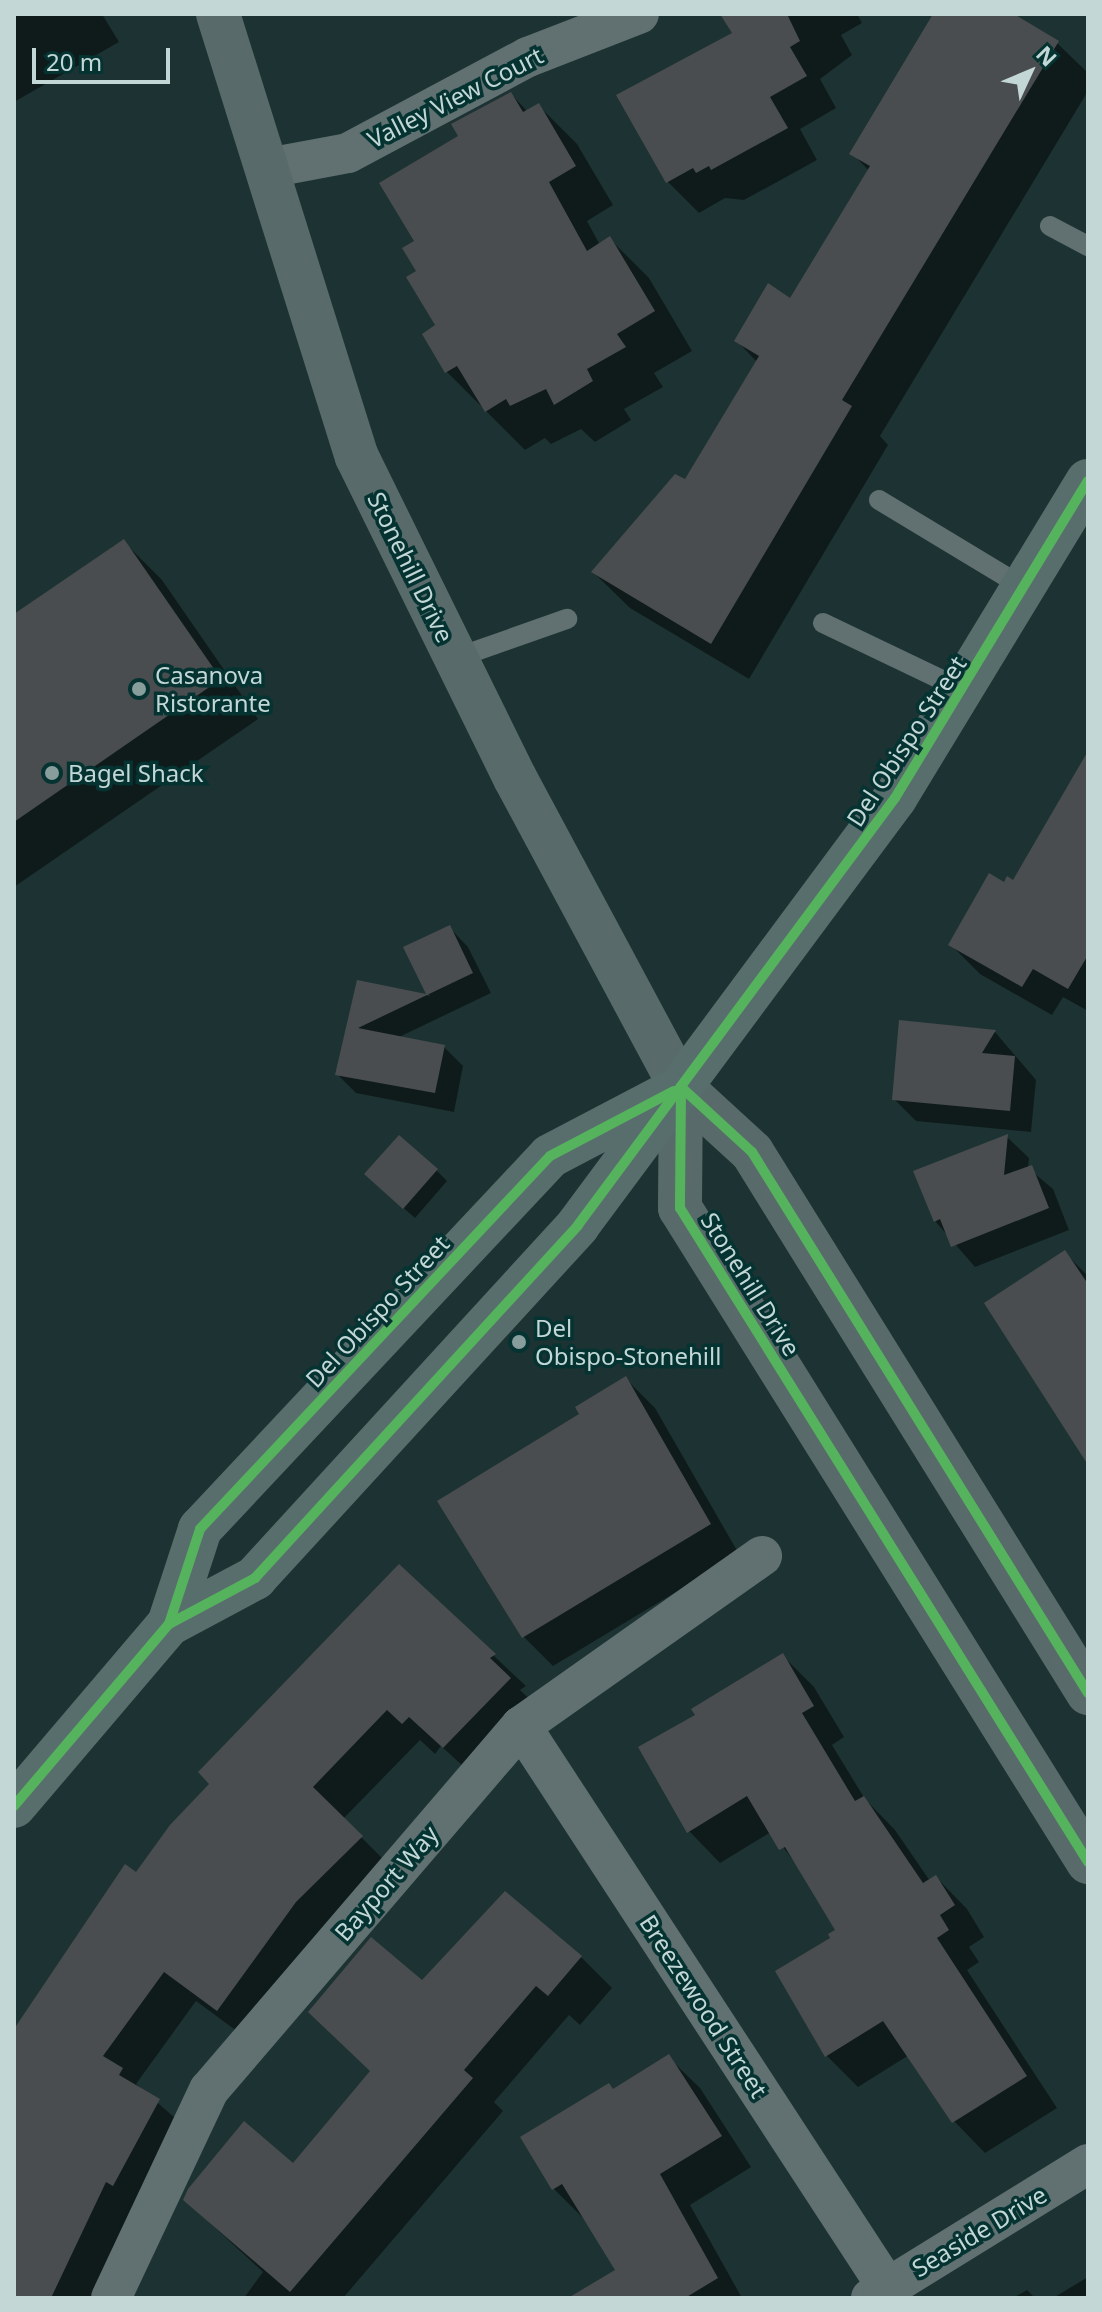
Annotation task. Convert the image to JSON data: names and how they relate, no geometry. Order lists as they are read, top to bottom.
{
  "streets": {
    "main road": ["Stonehill Drive", "Del Obispo Street"],
    "street": [
      "Valley View Court",
      "Bayport Way",
      "Breezewood Street",
      "Seaside Drive"
    ]
  },
  "crossings": [
    ["Valley View Court", "Stonehill Drive"],
    ["Stonehill Drive", "Del Obispo Street"],
    ["Bayport Way", "Breezewood Street"],
    ["Breezewood Street", "Seaside Drive"]
  ],
  "places": ["Casanova Ristorante", "Bagel Shack", "Del Obispo-Stonehill"],
  "scale_bar": "20 m",
  "north": "top right"
}
